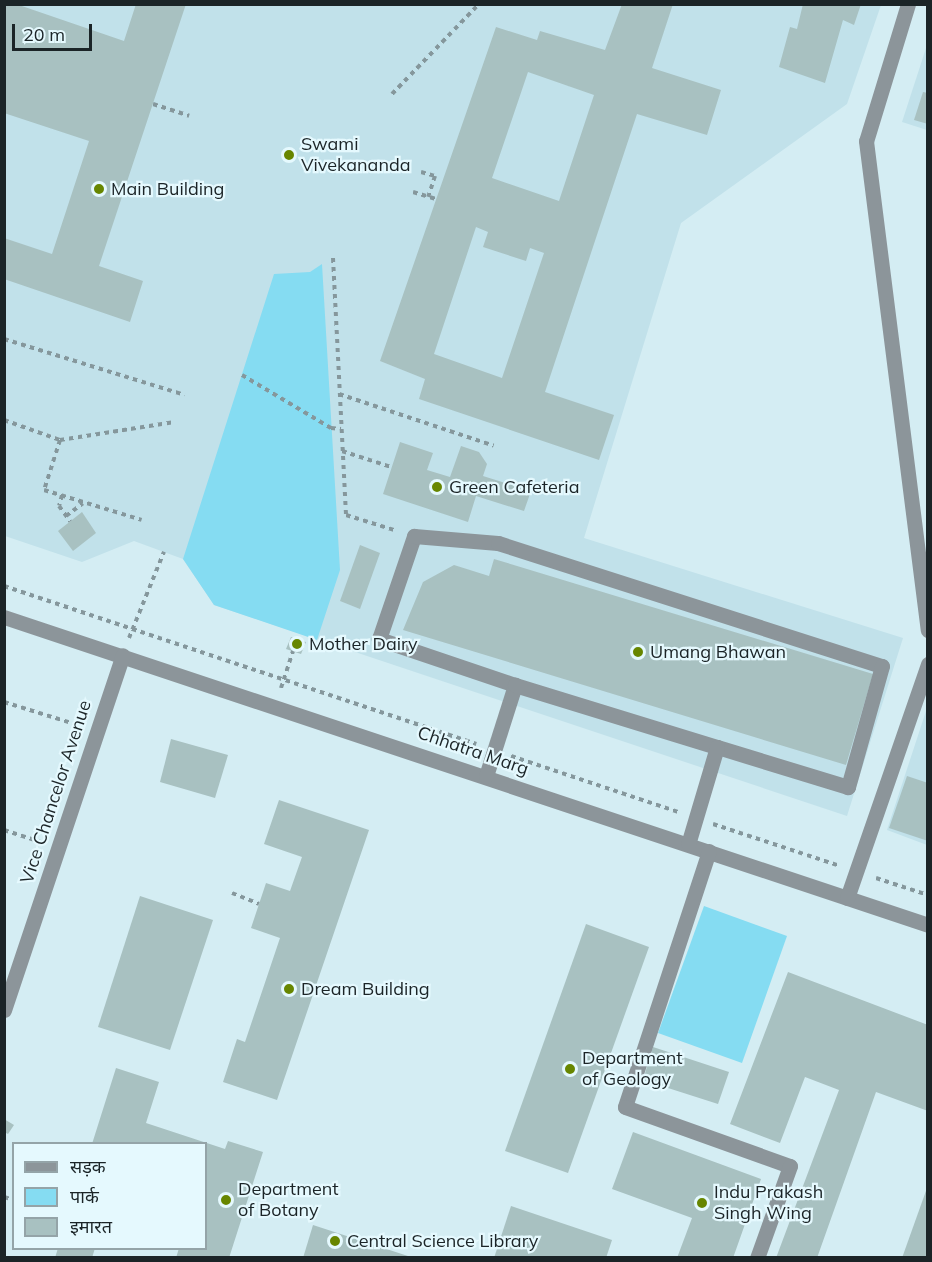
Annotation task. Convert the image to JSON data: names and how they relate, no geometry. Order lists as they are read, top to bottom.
{
  "streets": {
    "street": ["Chhatra Marg", "Vice Chancelor Avenue"]
  },
  "crossings": [
    ["Chhatra Marg", "Vice Chancelor Avenue"]
  ],
  "places": [
    "Swami Vivekananda",
    "Main Building",
    "Green Cafeteria",
    "Mother Dairy",
    "Umang Bhawan",
    "Dream Building",
    "Department of Geology",
    "Department of Botany",
    "Indu Prakash Singh Wing",
    "Central Science Library"
  ],
  "legend": ["सड़क", "पार्क", "इमारत"],
  "scale_bar": "20 m"
}
